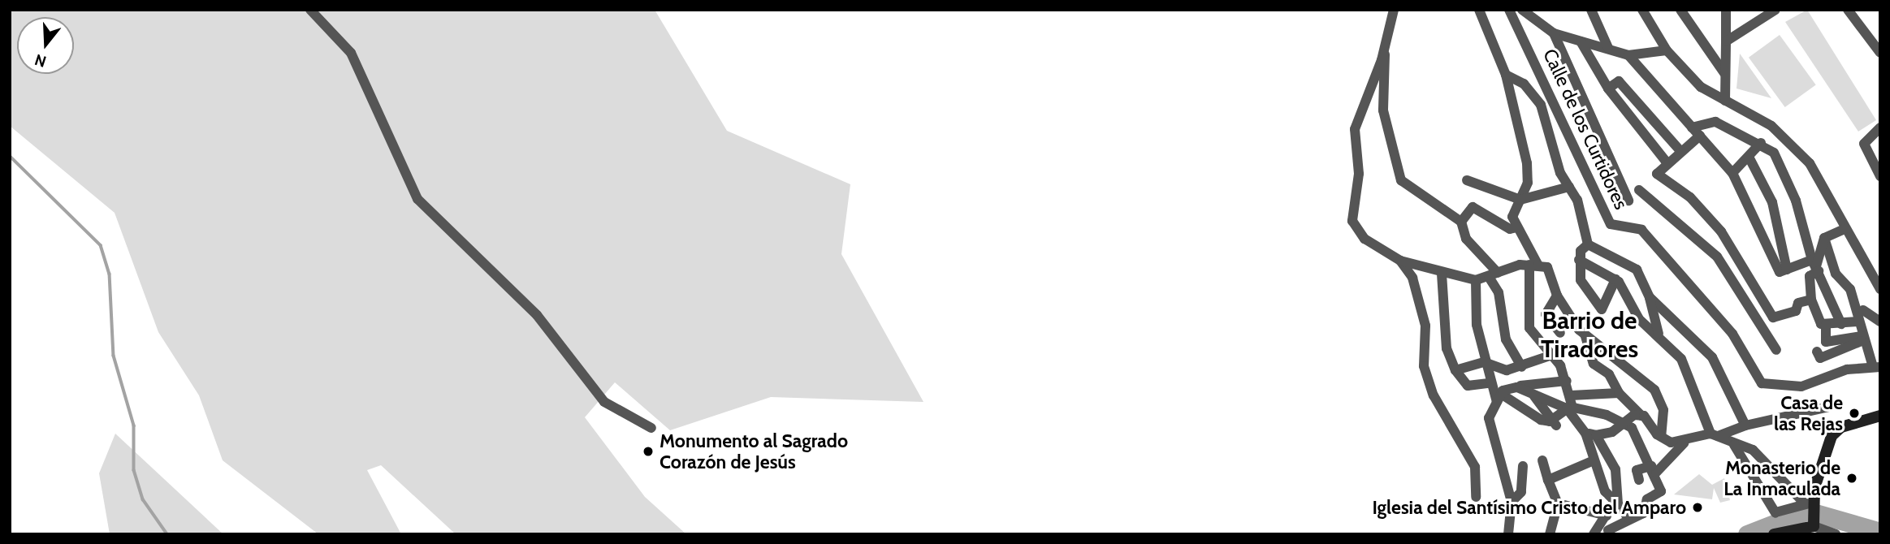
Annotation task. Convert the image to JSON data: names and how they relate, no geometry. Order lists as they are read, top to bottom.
{
  "streets": {
    "street": ["Calle de los Curtidores"]
  },
  "districts": ["Barrio de Tiradores"],
  "places": [
    "Casa de las Rejas",
    "Monumento al Sagrado Corazón de Jesús",
    "Monasterio de La Inmaculada",
    "Iglesia del Santísimo Cristo del Amparo"
  ],
  "north": "bottom"
}
